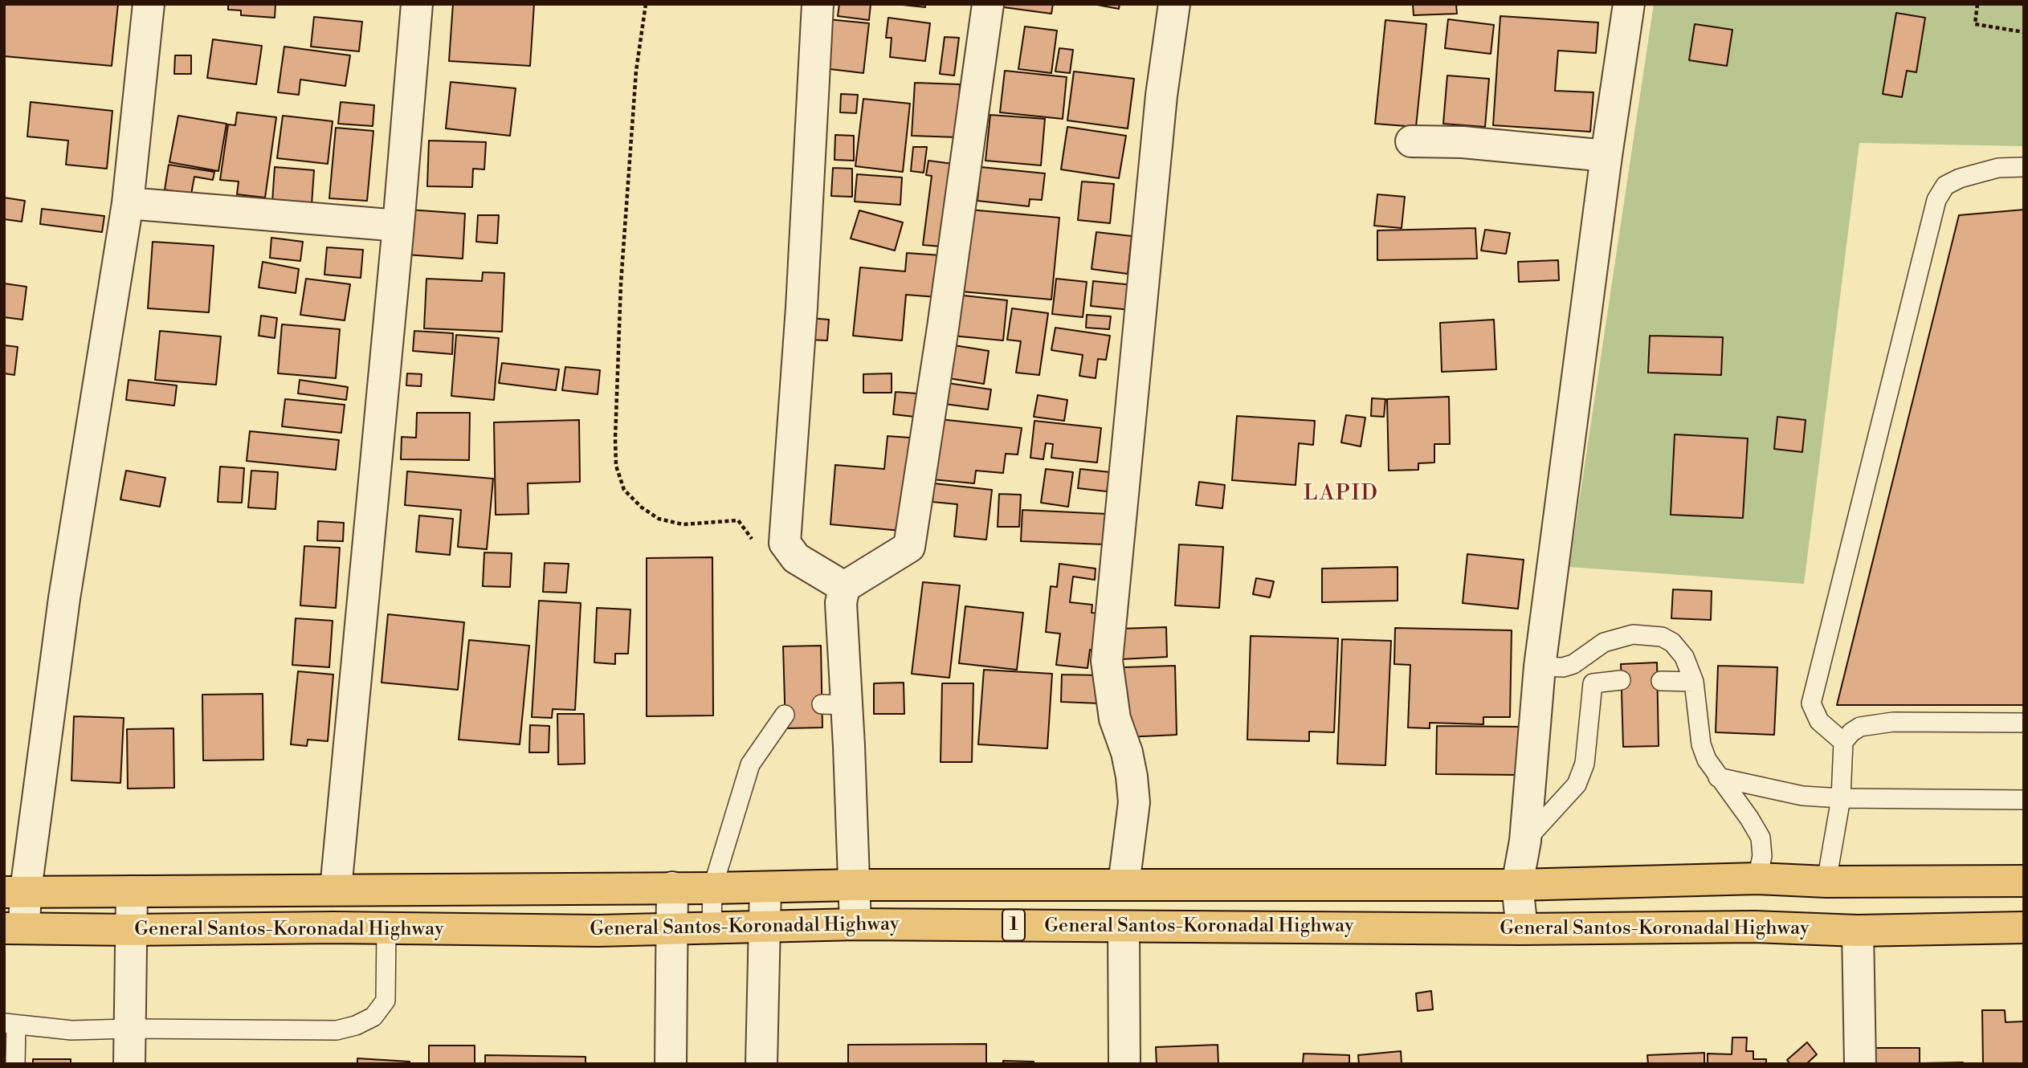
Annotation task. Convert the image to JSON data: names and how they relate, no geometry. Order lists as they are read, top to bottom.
{
  "streets": {
    "highway": ["1", "General Santos-Koronadal Highway"]
  },
  "districts": ["LAPID"]
}
